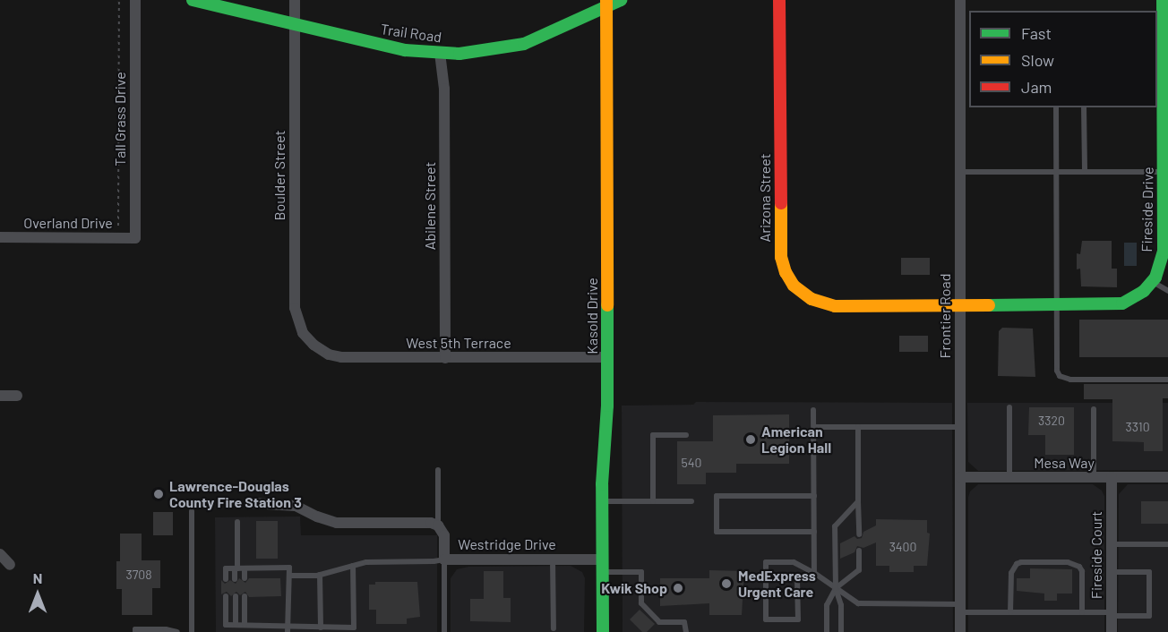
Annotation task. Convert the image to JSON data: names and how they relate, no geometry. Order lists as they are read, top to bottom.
{
  "streets": {
    "street": [
      "Trail Road",
      "Tall Grass Drive",
      "Boulder Street",
      "Arizona Street",
      "Abilene Street",
      "Fireside Drive",
      "Overland Drive",
      "Kasold Drive",
      "Frontier Road",
      "West 5th Terrace",
      "Mesa Way",
      "Westridge Drive",
      "Fireside Court"
    ]
  },
  "crossings": [
    ["Trail Road", "Boulder Street"],
    ["Trail Road", "Abilene Street"],
    ["Trail Road", "Kasold Drive"],
    ["Tall Grass Drive", "Overland Drive"],
    ["Boulder Street", "West 5th Terrace"],
    ["Arizona Street", "Fireside Drive"],
    ["Arizona Street", "Frontier Road"],
    ["Abilene Street", "West 5th Terrace"],
    ["Fireside Drive", "Frontier Road"],
    ["Kasold Drive", "West 5th Terrace"],
    ["Kasold Drive", "Westridge Drive"],
    ["Frontier Road", "Mesa Way"],
    ["Mesa Way", "Fireside Court"]
  ],
  "places": [
    "American Legion Hall",
    "Lawrence-Douglas County Fire Station 3",
    "MedExpress Urgent Care",
    "Kwik Shop"
  ],
  "house_numbers": [
    "3320",
    "3310",
    "540",
    "3400",
    "3708"
  ],
  "legend": ["Fast", "Slow", "Jam"],
  "north": "top"
}
